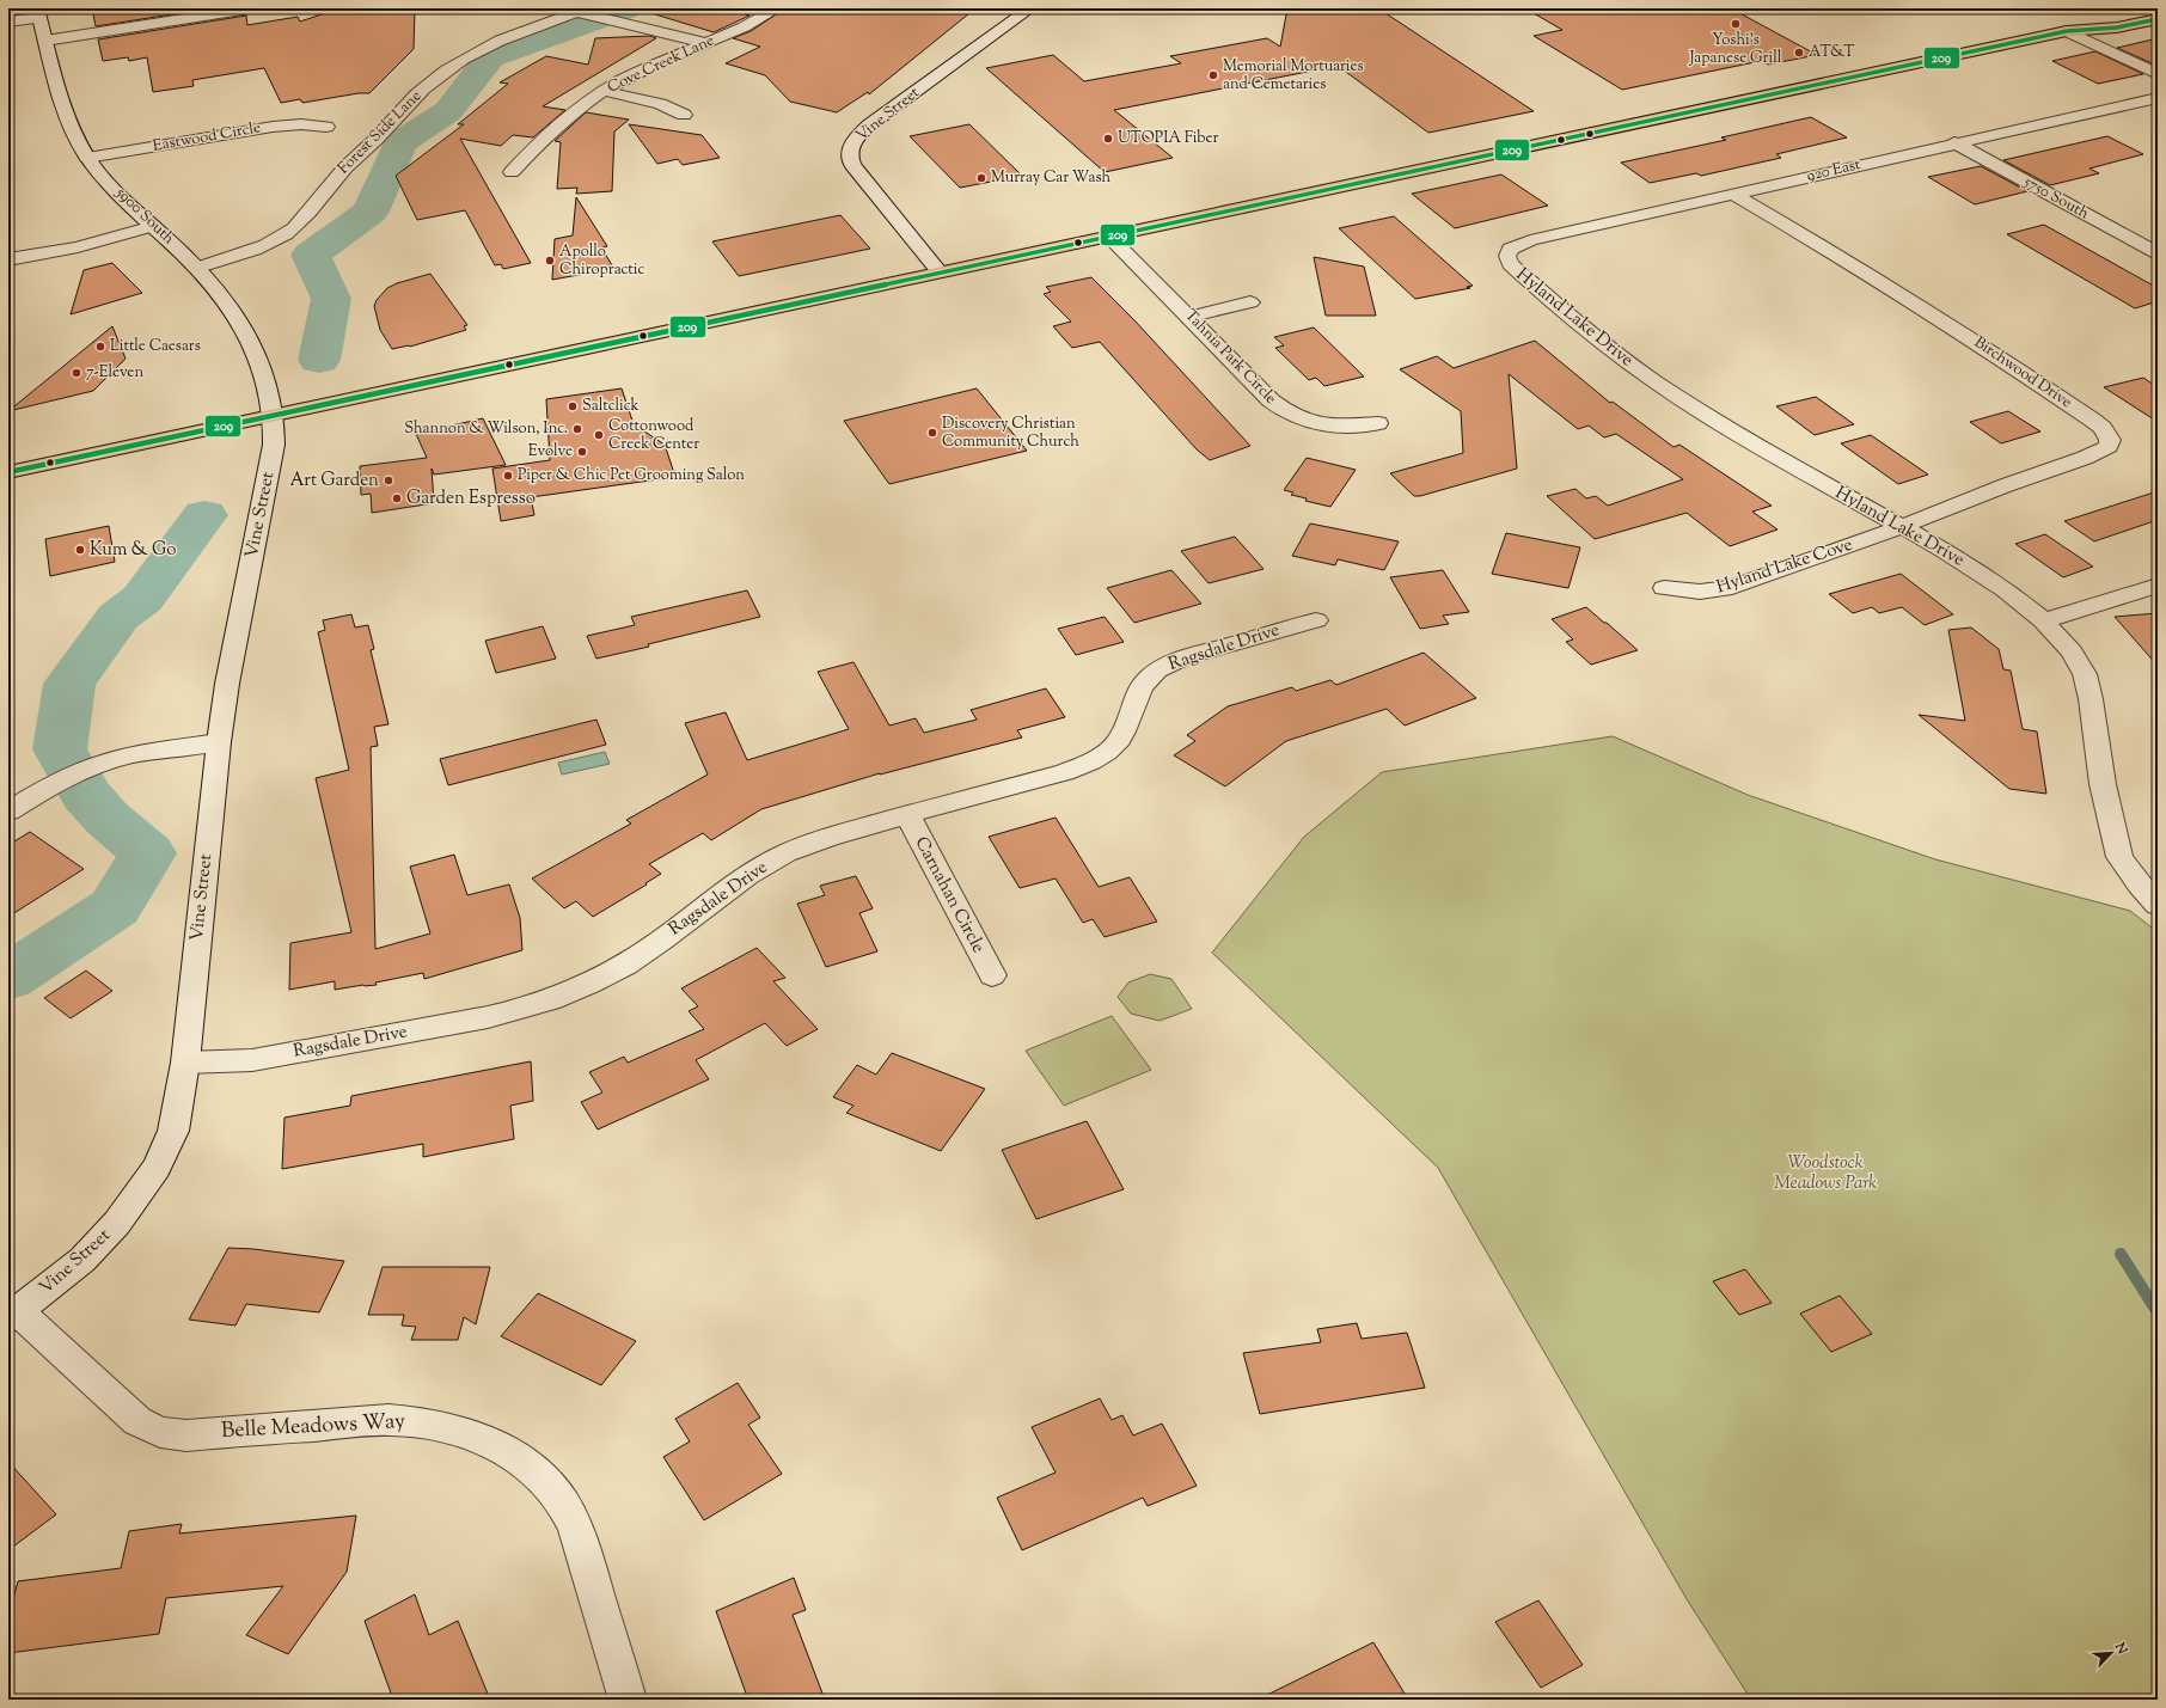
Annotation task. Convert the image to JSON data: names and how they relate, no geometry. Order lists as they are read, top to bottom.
{
  "streets": {
    "street": [
      "Cove Creek Lane",
      "Vine Street",
      "Forest Side Lane",
      "Eastwood Circle",
      "920 East",
      "5750 South",
      "5900 South",
      "Hyland Lake Drive",
      "Tahnia Park Circle",
      "Birchwood Drive",
      "Hyland Lake Cove",
      "Ragsdale Drive",
      "Carnahan Circle",
      "Belle Meadows Way"
    ]
  },
  "crossings": [
    ["Cove Creek Lane", "Forest Side Lane"],
    ["Vine Street", "5900 South"],
    ["Vine Street", "Ragsdale Drive"],
    ["Vine Street", "Belle Meadows Way"],
    ["Forest Side Lane", "5900 South"],
    ["Eastwood Circle", "5900 South"],
    ["920 East", "5750 South"],
    ["920 East", "Hyland Lake Drive"],
    ["920 East", "Birchwood Drive"],
    ["Hyland Lake Drive", "Birchwood Drive"],
    ["Hyland Lake Drive", "Hyland Lake Cove"],
    ["Birchwood Drive", "Hyland Lake Cove"],
    ["Ragsdale Drive", "Carnahan Circle"]
  ],
  "parks": ["Woodstock Meadows Park"],
  "places": [
    "Yoshi's Japanese Grill",
    "AT&T",
    "Memorial Mortuaries and Cemetaries",
    "UTOPIA Fiber",
    "Murray Car Wash",
    "Apollo Chiropractic",
    "Little Caesars",
    "7-Eleven",
    "Saltclick",
    "Shannon & Wilson, Inc.",
    "Discovery Christian Community Church",
    "Cottonwood Creek Center",
    "Evolve",
    "Piper & Chic Pet Grooming Salon",
    "Art Garden",
    "Garden Espresso",
    "Kum & Go"
  ],
  "lines": ["transit line 209"],
  "north": "top right"
}
